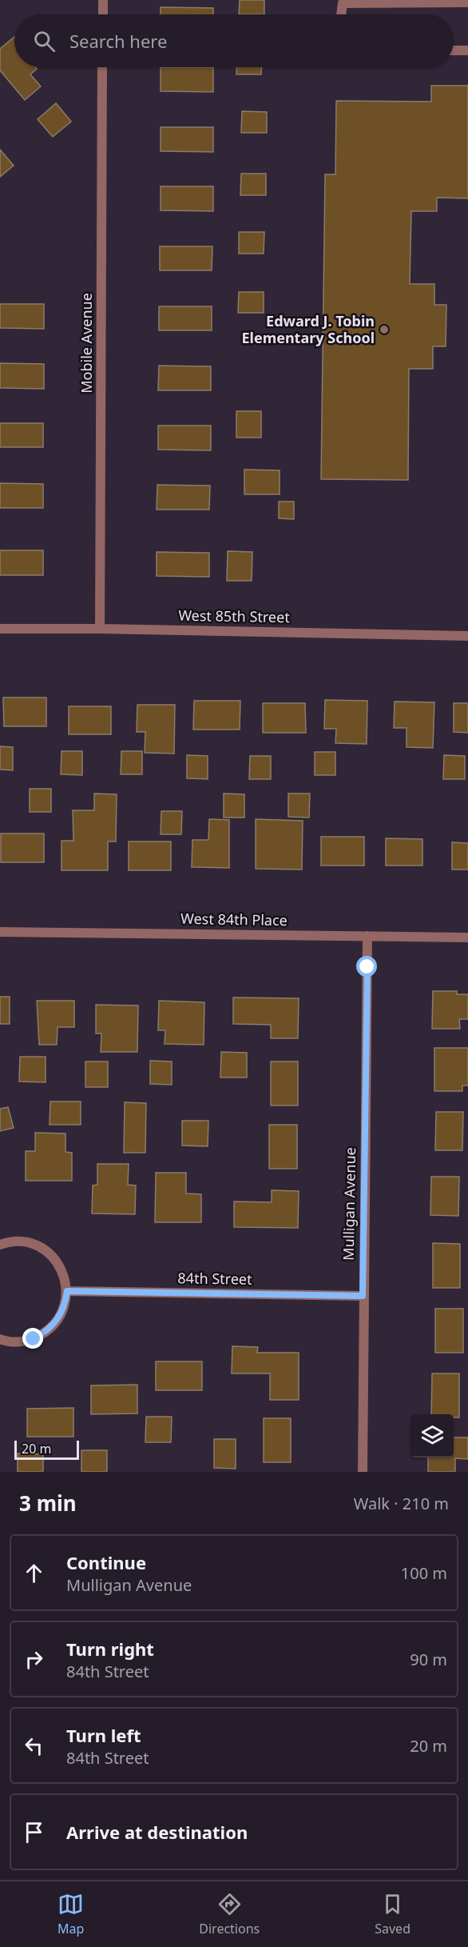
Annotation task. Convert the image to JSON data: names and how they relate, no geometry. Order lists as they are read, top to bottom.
{
  "streets": {
    "street": [
      "Mobile Avenue",
      "West 85th Street",
      "West 84th Place",
      "Mulligan Avenue",
      "84th Street"
    ]
  },
  "crossings": [
    ["Mobile Avenue", "West 85th Street"],
    ["West 84th Place", "Mulligan Avenue"],
    ["Mulligan Avenue", "84th Street"]
  ],
  "places": ["Edward J. Tobin Elementary School"],
  "scale_bar": "20 m",
  "page": {
    "search": "Search here",
    "scale": "20 m",
    "heading": ["3 min", "Walk · 210 m"],
    "list": [
      ["Continue", "Mulligan Avenue", "100 m"],
      ["Turn right", "84th Street", "90 m"],
      ["Turn left", "84th Street", "20 m"],
      "Arrive at destination"
    ],
    "nav": ["Map", "Directions", "Saved"]
  }
}
